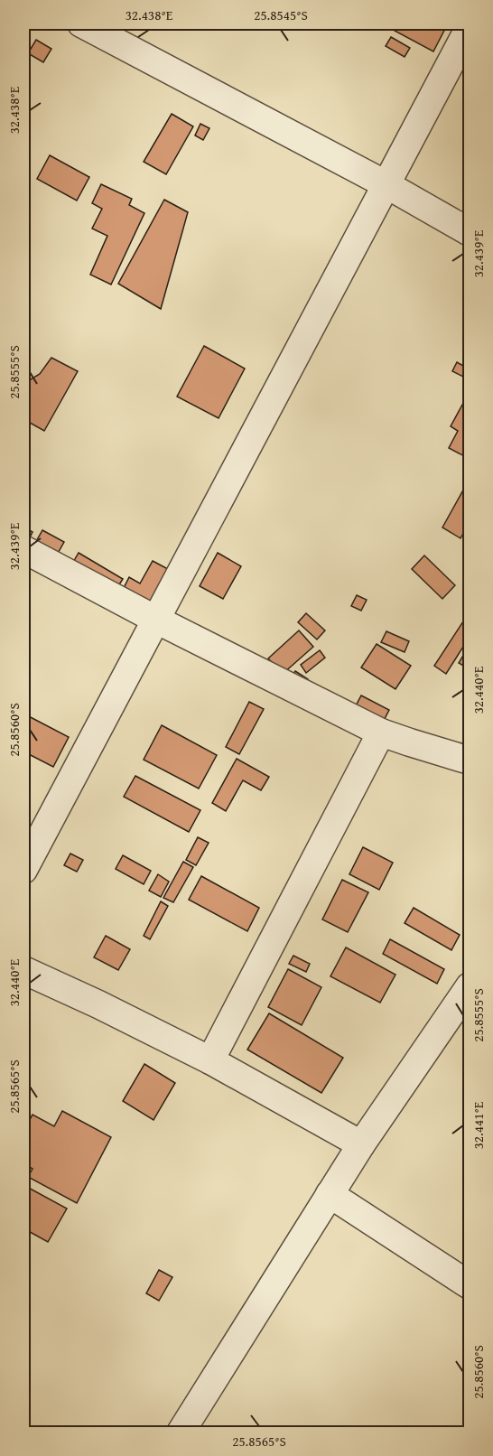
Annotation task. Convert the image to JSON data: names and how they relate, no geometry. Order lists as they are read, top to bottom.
{
  "coordinates": [
    "32.438°E",
    "25.8545°S",
    "32.439°E",
    "25.8555°S",
    "32.440°E",
    "25.8560°S",
    "25.8565°S",
    "32.441°E"
  ]
}
